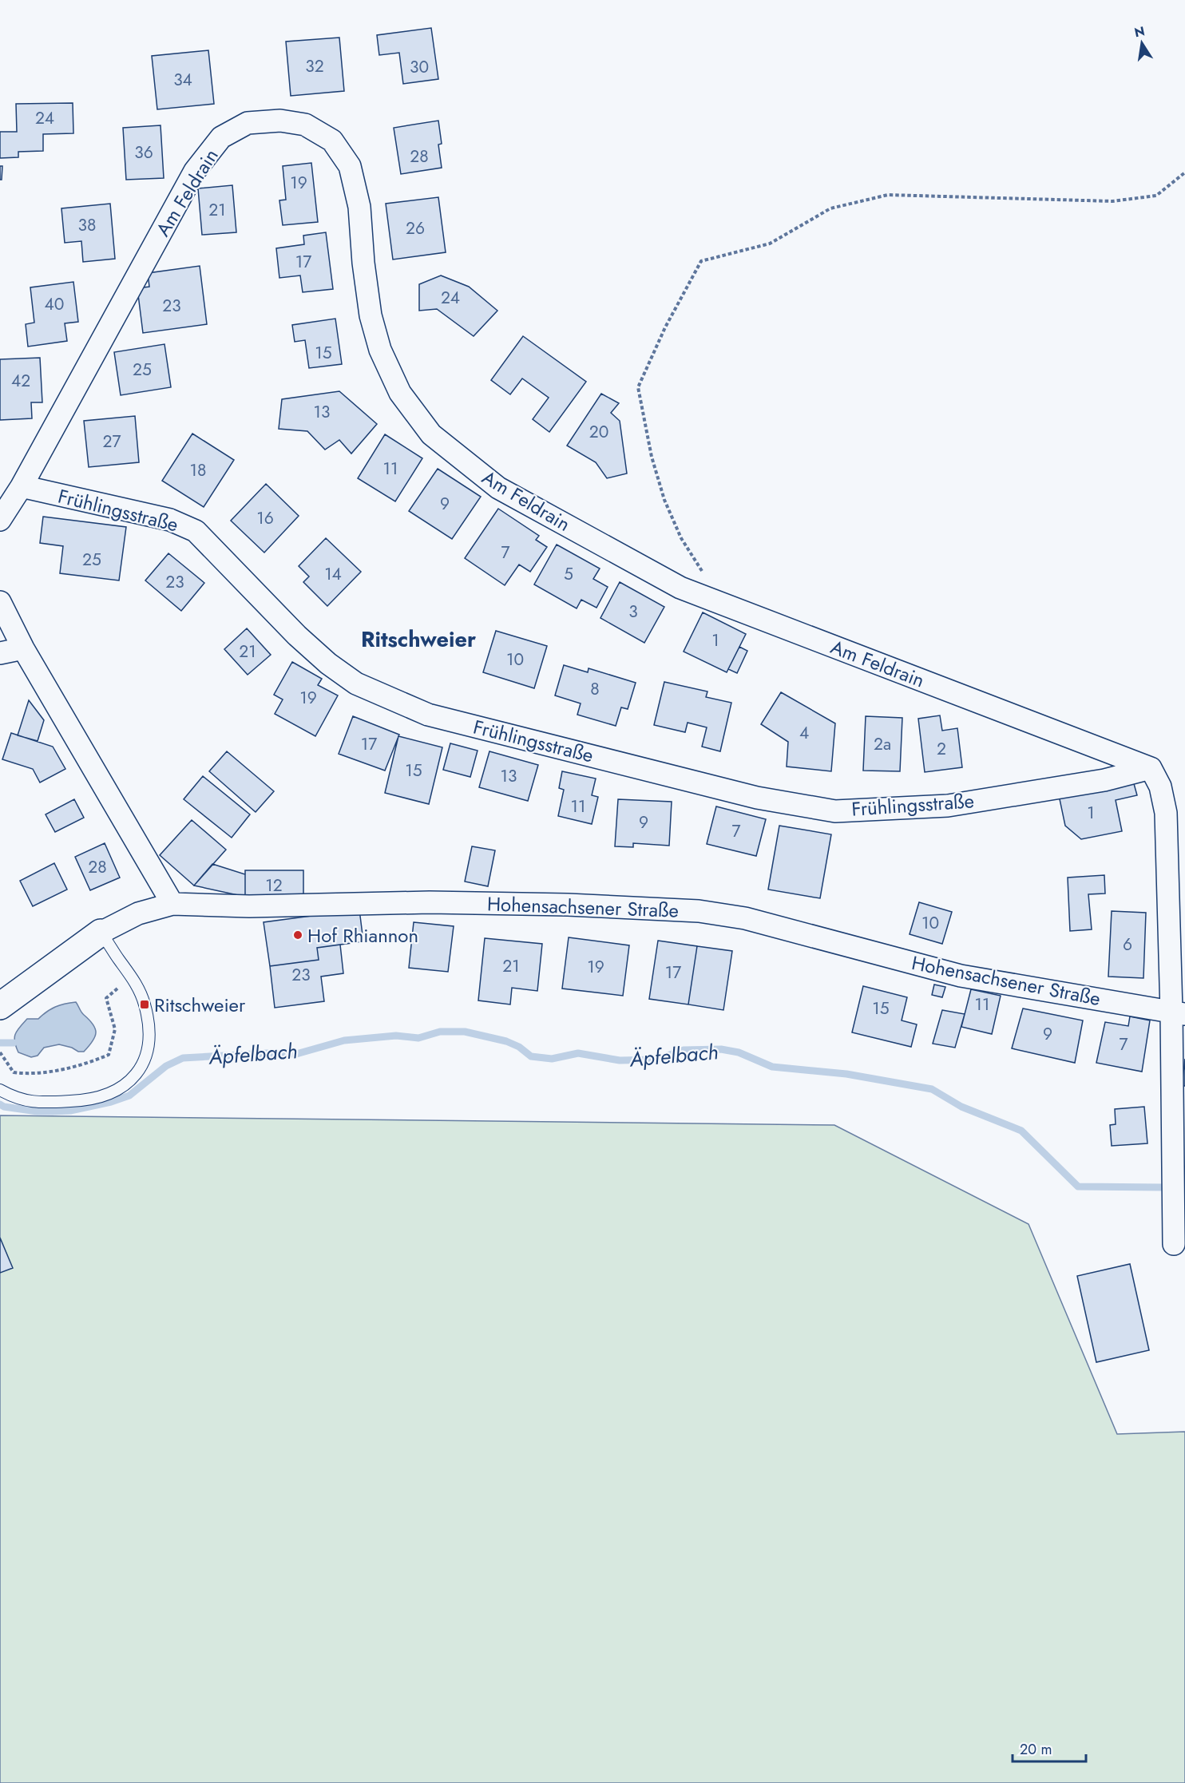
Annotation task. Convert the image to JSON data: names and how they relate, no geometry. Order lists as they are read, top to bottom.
{
  "streets": {
    "street": ["Am Feldrain", "Frühlingsstraße", "Hohensachsener Straße"]
  },
  "crossings": [
    ["Am Feldrain", "Frühlingsstraße"]
  ],
  "districts": ["Ritschweier"],
  "water": ["Äpfelbach"],
  "places": {
    "other": ["Hof Rhiannon"],
    "transit": ["Ritschweier"]
  },
  "house_numbers": [
    "32",
    "30",
    "34",
    "24",
    "36",
    "28",
    "19",
    "21",
    "38",
    "26",
    "17",
    "24",
    "40",
    "23",
    "15",
    "25",
    "42",
    "13",
    "20",
    "27",
    "11",
    "18",
    "9",
    "16",
    "7",
    "25",
    "14",
    "5",
    "23",
    "3",
    "1",
    "21",
    "10",
    "8",
    "19",
    "4",
    "17",
    "2a",
    "2",
    "15",
    "13",
    "11",
    "1",
    "9",
    "7",
    "28",
    "12",
    "10",
    "6",
    "21",
    "19",
    "17",
    "23",
    "11",
    "15",
    "9",
    "7"
  ],
  "scale_bar": "20 m",
  "north": "top"
}
